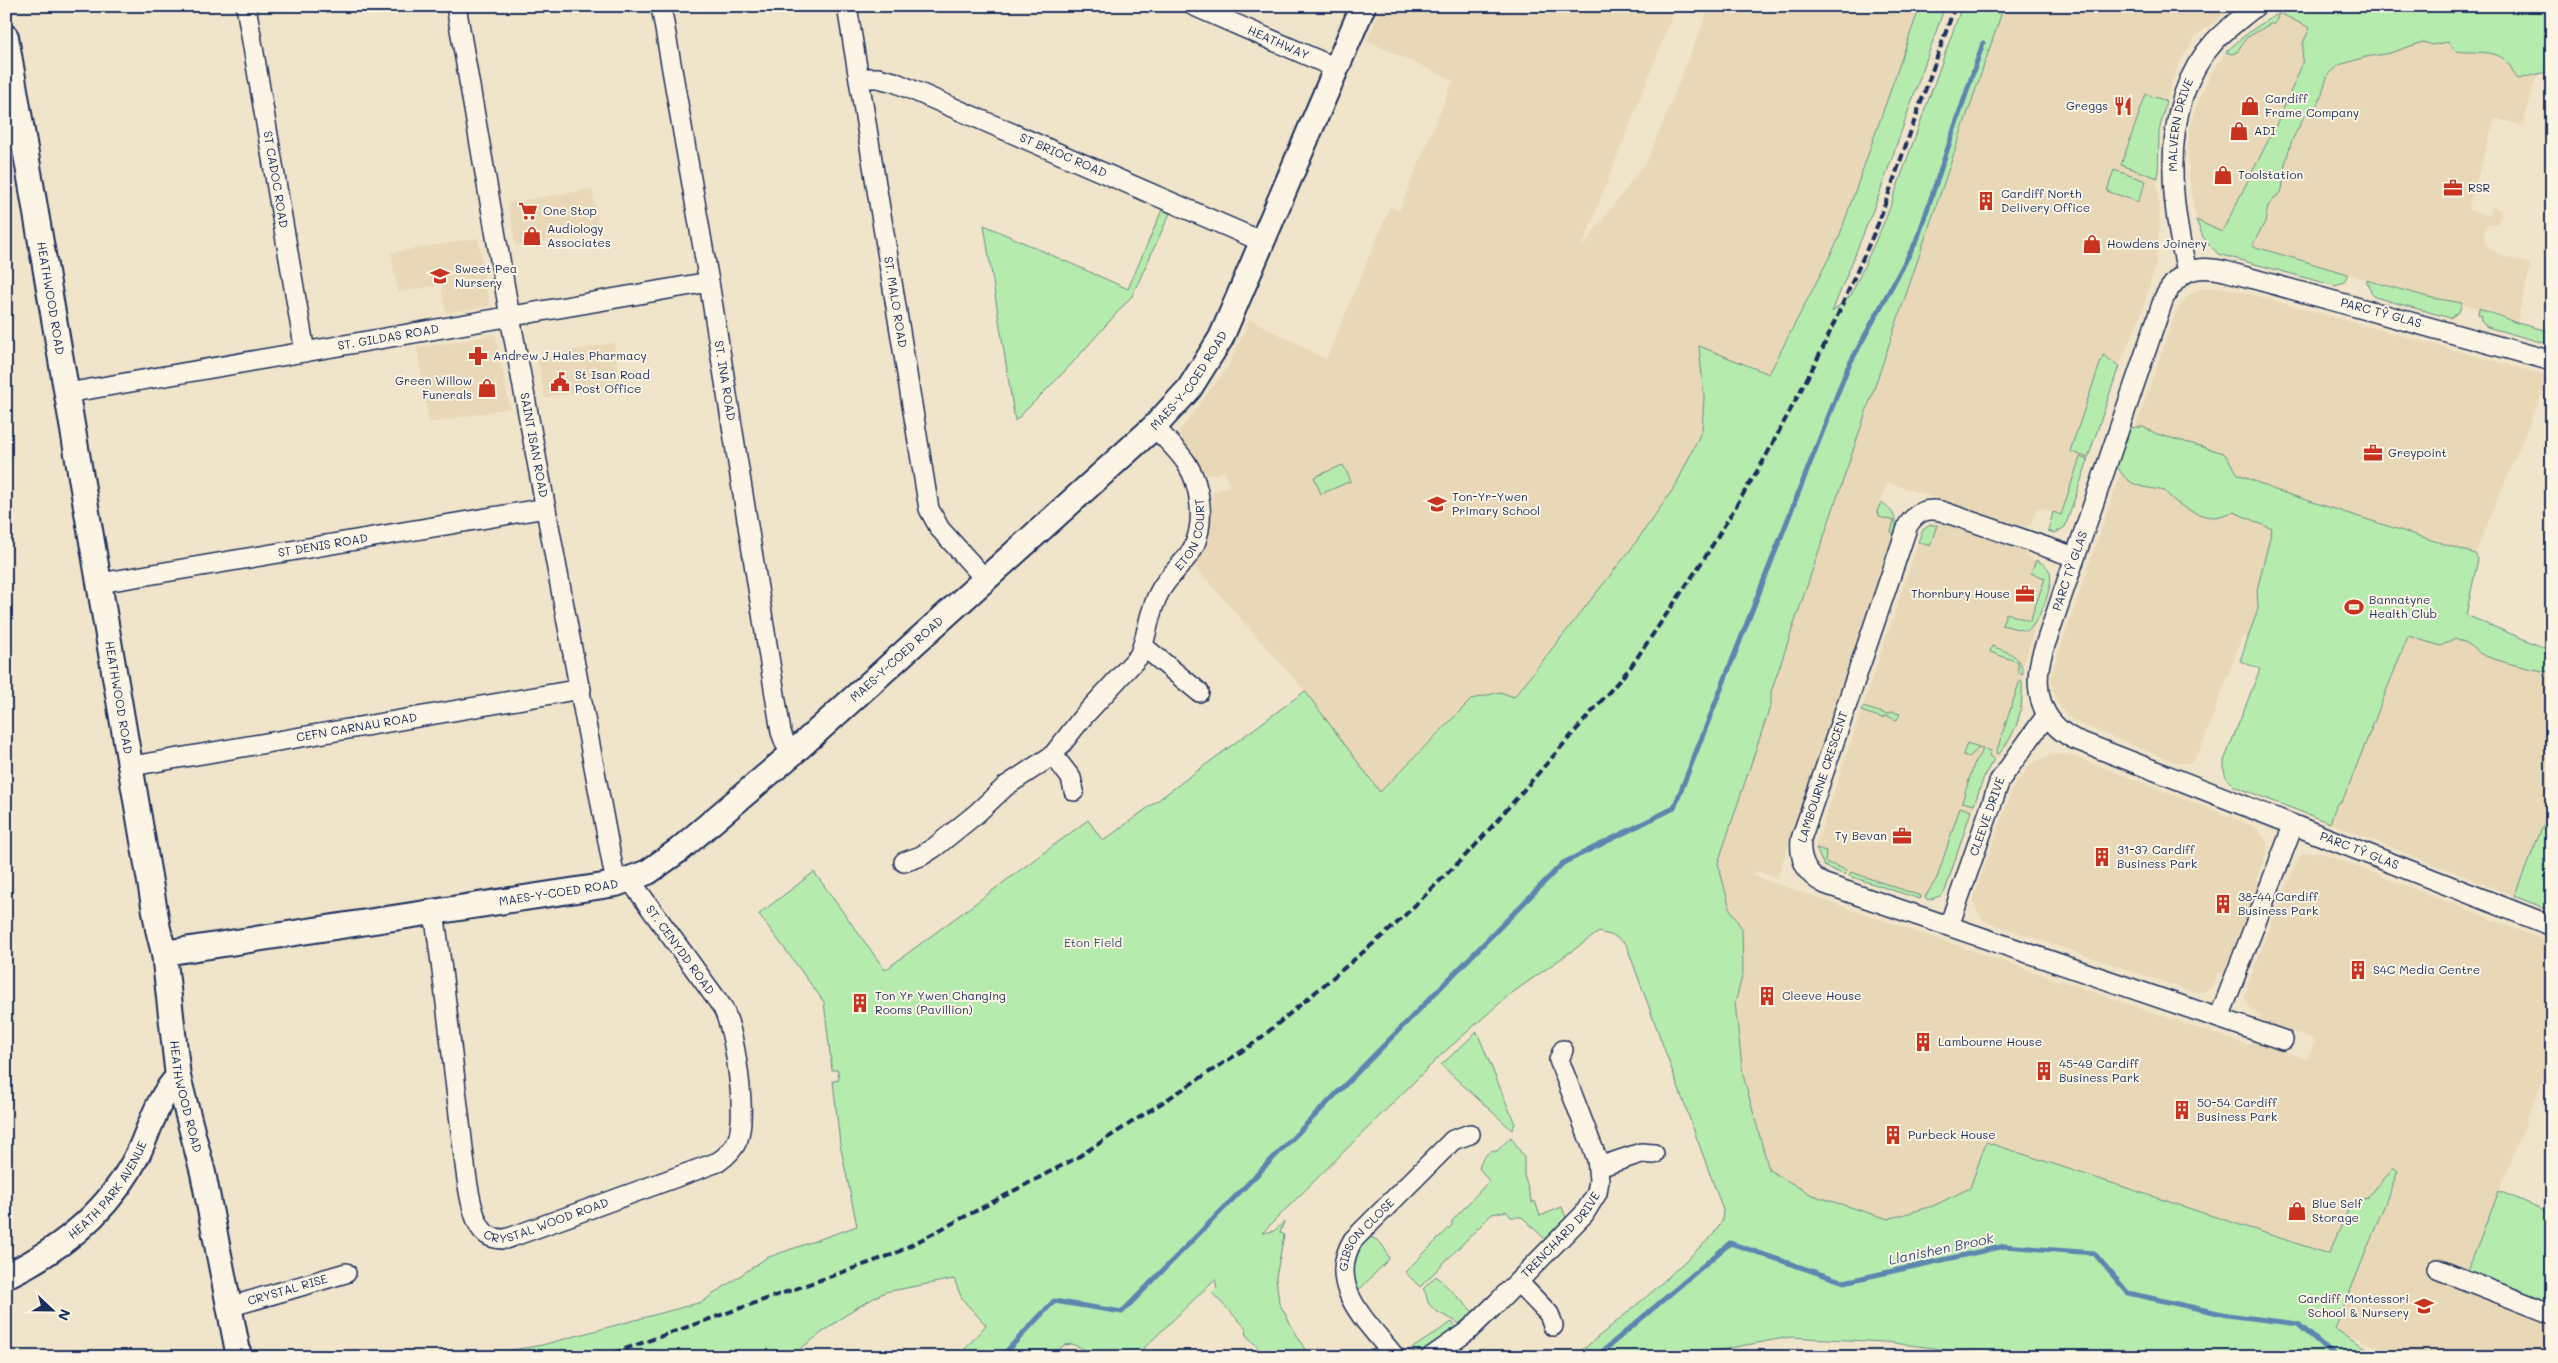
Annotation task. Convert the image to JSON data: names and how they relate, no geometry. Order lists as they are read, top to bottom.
{
  "streets": {
    "street": [
      "HEATHWAY",
      "MALVERN DRIVE",
      "ST BRIOC ROAD",
      "ST CADOC ROAD",
      "HEATHWOOD ROAD",
      "ST. MALO ROAD",
      "PARC TŶ GLAS",
      "ST. GILDAS ROAD",
      "MAES-Y-COED ROAD",
      "ST. INA ROAD",
      "SAINT ISAN ROAD",
      "ETON COURT",
      "ST DENIS ROAD",
      "CEFN CARNAU ROAD",
      "LAMBOURNE CRESCENT",
      "CLEEVE DRIVE",
      "ST. CENYDD ROAD",
      "HEATH PARK AVENUE",
      "CRYSTAL WOOD ROAD",
      "TRENCHARD DRIVE",
      "GIBSON CLOSE",
      "CRYSTAL RISE"
    ]
  },
  "crossings": [
    ["HEATHWAY", "MAES-Y-COED ROAD"],
    ["MALVERN DRIVE", "PARC TŶ GLAS"],
    ["ST BRIOC ROAD", "ST. MALO ROAD"],
    ["ST BRIOC ROAD", "MAES-Y-COED ROAD"],
    ["ST CADOC ROAD", "ST. GILDAS ROAD"],
    ["HEATHWOOD ROAD", "ST. GILDAS ROAD"],
    ["HEATHWOOD ROAD", "MAES-Y-COED ROAD"],
    ["HEATHWOOD ROAD", "ST DENIS ROAD"],
    ["HEATHWOOD ROAD", "CEFN CARNAU ROAD"],
    ["HEATHWOOD ROAD", "HEATH PARK AVENUE"],
    ["HEATHWOOD ROAD", "CRYSTAL RISE"],
    ["ST. MALO ROAD", "MAES-Y-COED ROAD"],
    ["PARC TŶ GLAS", "LAMBOURNE CRESCENT"],
    ["PARC TŶ GLAS", "CLEEVE DRIVE"],
    ["ST. GILDAS ROAD", "ST. INA ROAD"],
    ["ST. GILDAS ROAD", "SAINT ISAN ROAD"],
    ["MAES-Y-COED ROAD", "ST. INA ROAD"],
    ["MAES-Y-COED ROAD", "SAINT ISAN ROAD"],
    ["MAES-Y-COED ROAD", "ETON COURT"],
    ["MAES-Y-COED ROAD", "ST. CENYDD ROAD"],
    ["MAES-Y-COED ROAD", "CRYSTAL WOOD ROAD"],
    ["SAINT ISAN ROAD", "ST DENIS ROAD"],
    ["SAINT ISAN ROAD", "CEFN CARNAU ROAD"],
    ["SAINT ISAN ROAD", "ST. CENYDD ROAD"],
    ["LAMBOURNE CRESCENT", "CLEEVE DRIVE"],
    ["ST. CENYDD ROAD", "CRYSTAL WOOD ROAD"]
  ],
  "water": ["Llanishen Brook"],
  "parks": ["Eton Field"],
  "places": {
    "restaurant": ["Greggs"],
    "shop": [
      "Cardiff Frame Company",
      "ADI",
      "Toolstation",
      "Audiology Associates",
      "Howdens Joinery",
      "Green Willow Funerals",
      "Blue Self Storage"
    ],
    "office": [
      "RSR",
      "Greypoint",
      "Thornbury House",
      "Ty Bevan"
    ],
    "building": [
      "Cardiff North Delivery Office",
      "31-37 Cardiff Business Park",
      "38-44 Cardiff Business Park",
      "S4C Media Centre",
      "Cleeve House",
      "Ton Yr Ywen Changing Rooms (Pavillion)",
      "Lambourne House",
      "45-49 Cardiff Business Park",
      "50-54 Cardiff Business Park",
      "Purbeck House"
    ],
    "supermarket": ["One Stop"],
    "school or university": ["Sweet Pea Nursery", "Ton-Yr-Ywen Primary School", "Cardiff Montessori School & Nursery"],
    "pharmacy": ["Andrew J Hales Pharmacy"],
    "public building": ["St Isan Road Post Office"],
    "sports": ["Bannatyne Health Club"]
  },
  "north": "right"
}
